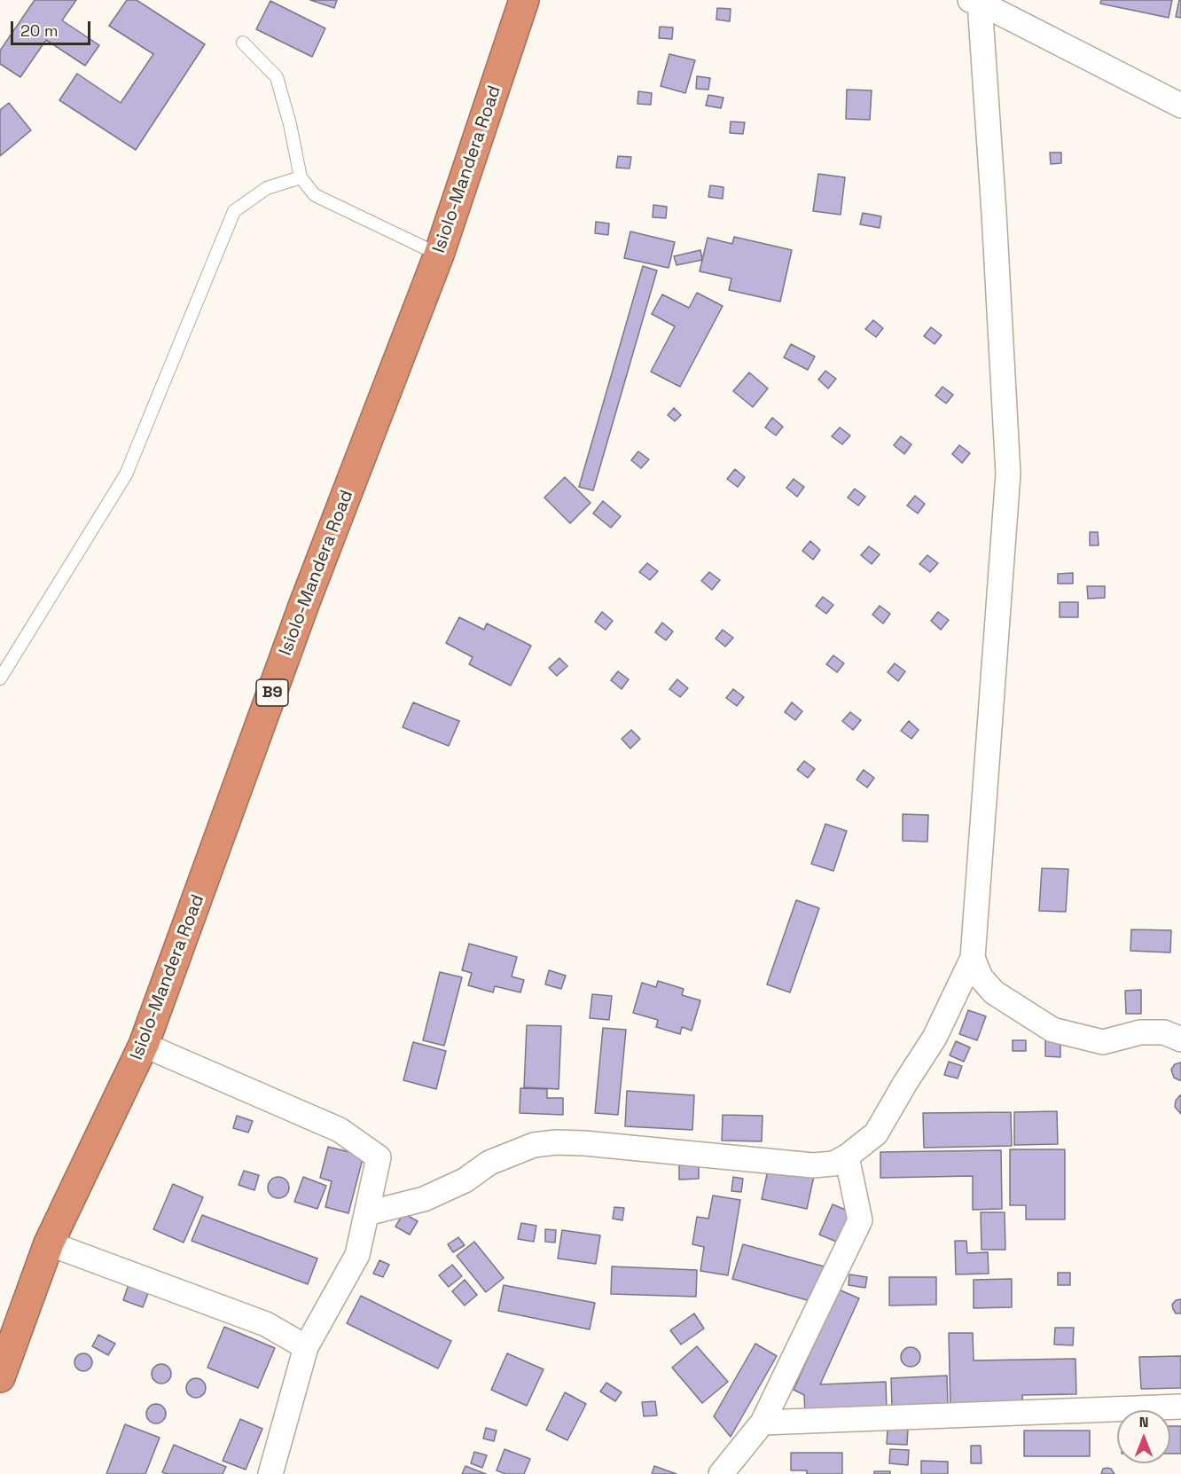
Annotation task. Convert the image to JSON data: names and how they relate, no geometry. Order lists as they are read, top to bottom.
{
  "streets": {
    "highway": ["Isiolo-Mandera Road", "B9"]
  },
  "scale_bar": "20 m",
  "north": "top"
}
